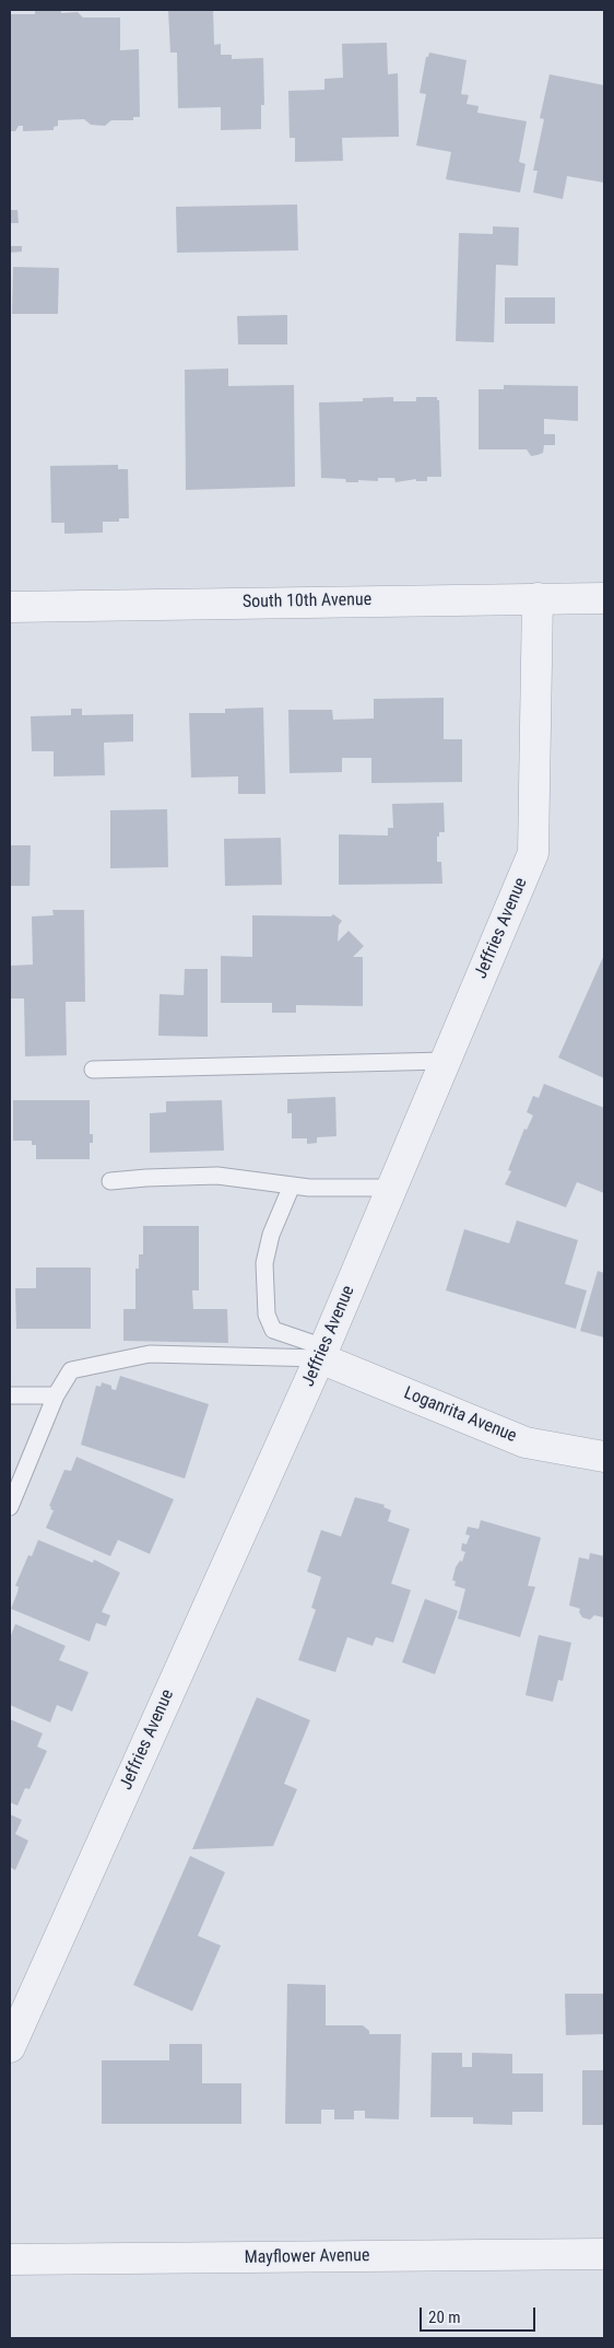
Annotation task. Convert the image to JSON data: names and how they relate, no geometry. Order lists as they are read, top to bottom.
{
  "streets": {
    "street": [
      "South 10th Avenue",
      "Jeffries Avenue",
      "Loganrita Avenue",
      "Mayflower Avenue"
    ]
  },
  "crossings": [
    ["South 10th Avenue", "Jeffries Avenue"],
    ["Jeffries Avenue", "Loganrita Avenue"]
  ],
  "scale_bar": "20 m"
}
